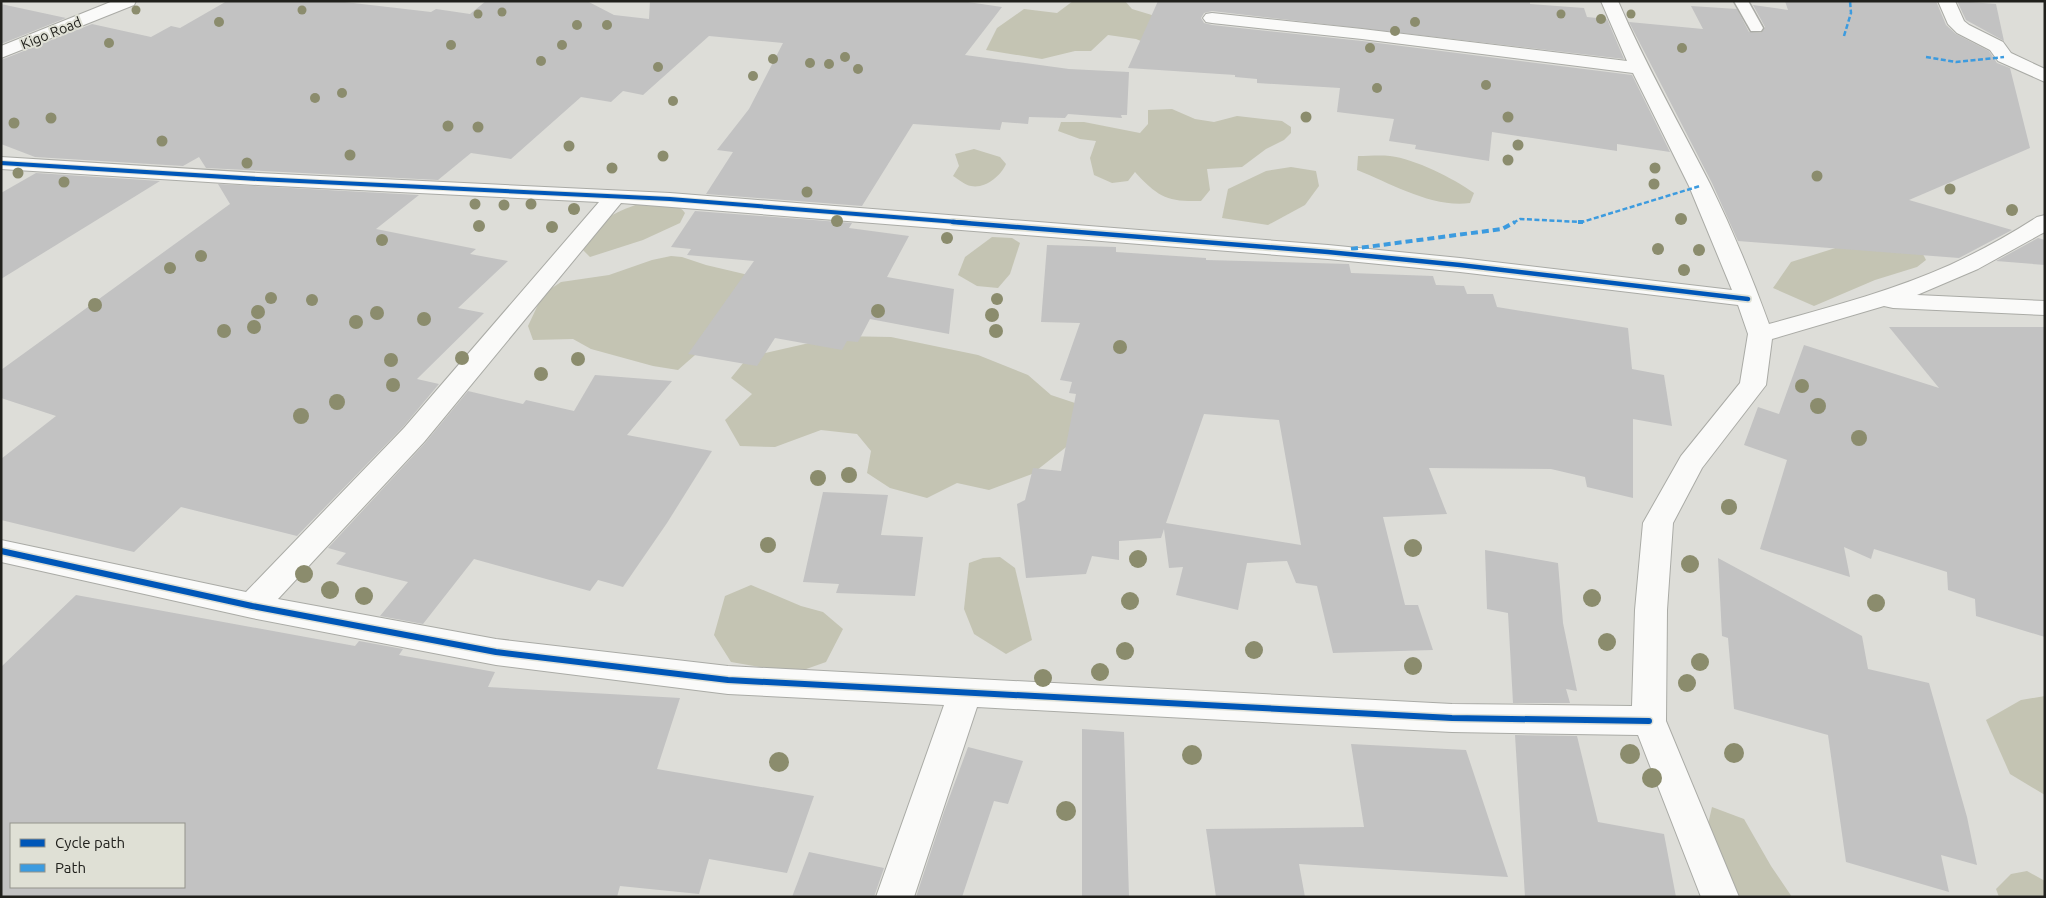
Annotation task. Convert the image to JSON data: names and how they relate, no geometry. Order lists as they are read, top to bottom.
{
  "streets": {
    "street": ["Kigo Road"]
  },
  "legend": ["Cycle path", "Path"]
}
